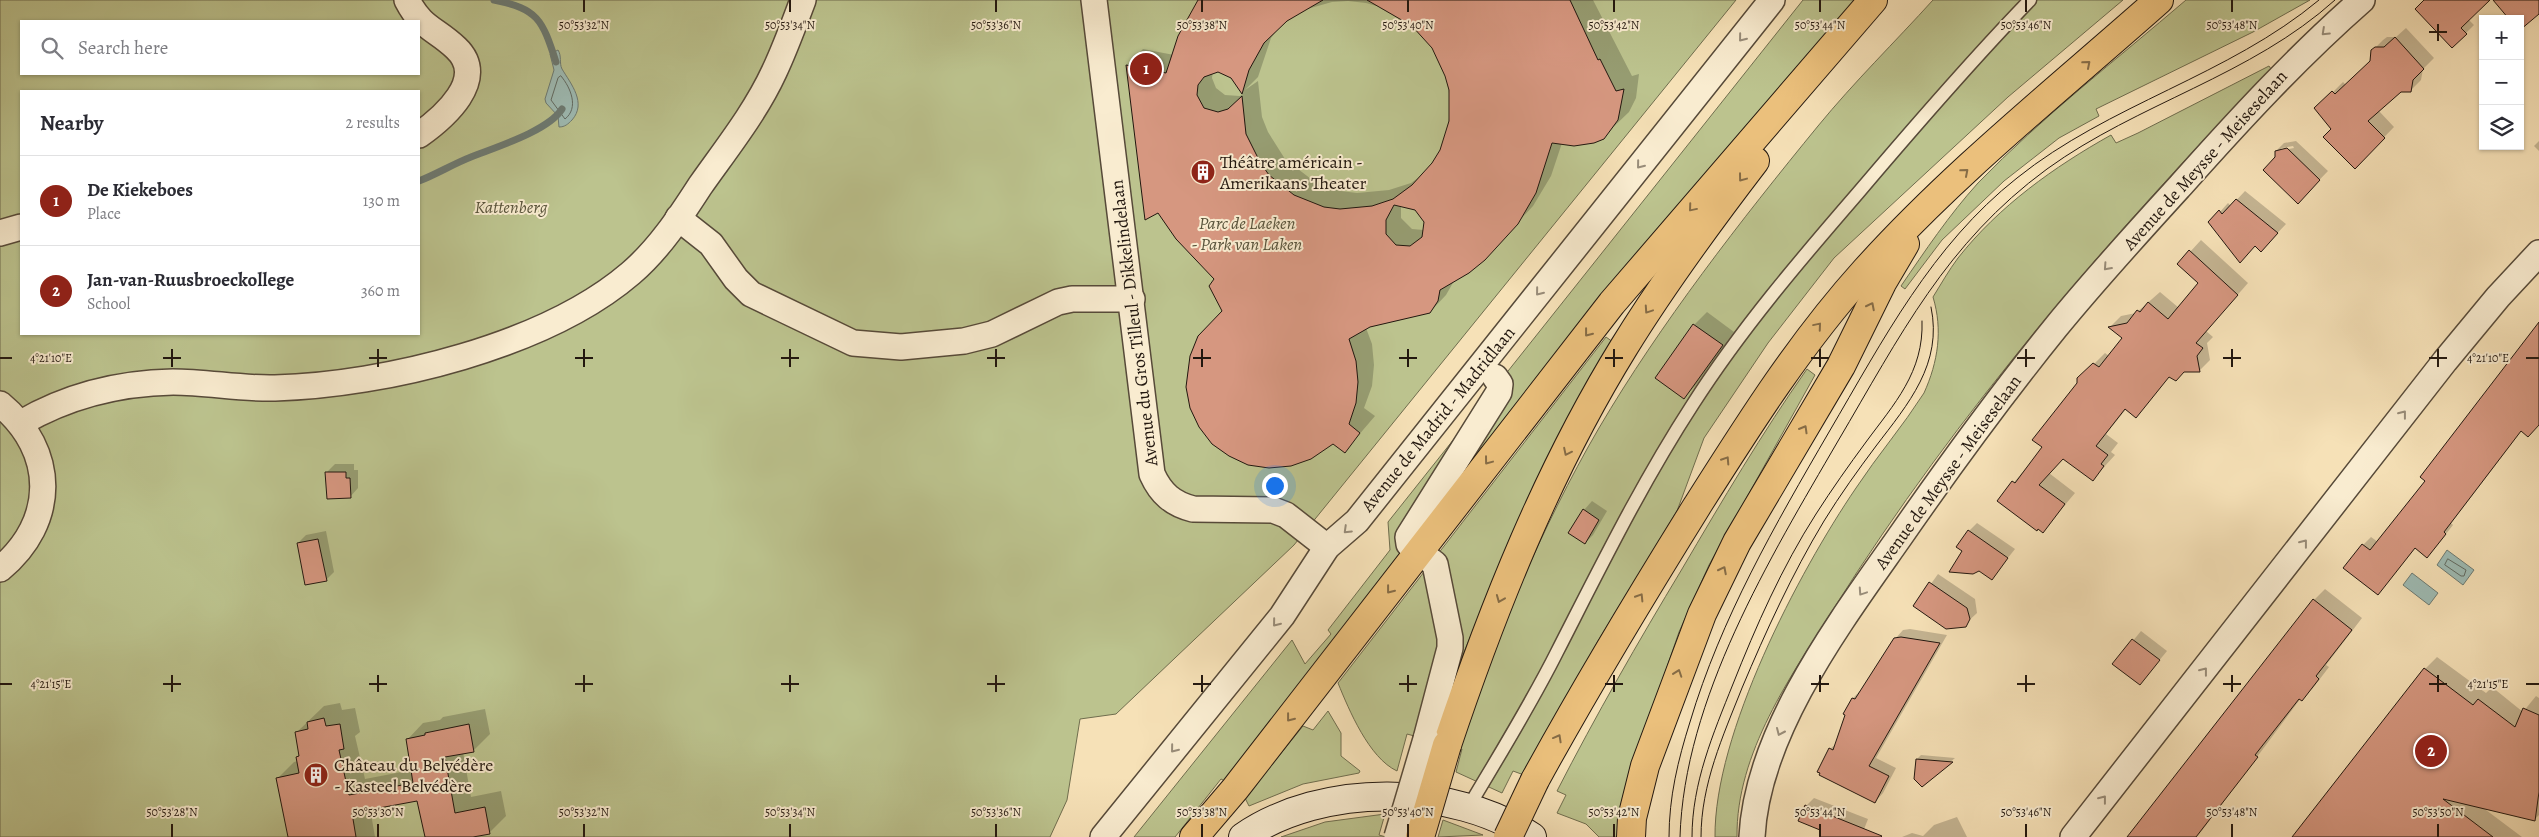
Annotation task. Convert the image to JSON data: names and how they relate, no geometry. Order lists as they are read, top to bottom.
{
  "streets": {
    "street": ["Avenue de Meysse - Meiseselaan", "Avenue du Gros Tilleul - Dikkelindelaan", "Avenue de Madrid - Madridlaan"]
  },
  "crossings": [
    ["Avenue du Gros Tilleul - Dikkelindelaan", "Avenue de Madrid - Madridlaan"]
  ],
  "one_way": ["Avenue de Meysse - Meiseselaan", "Avenue de Madrid - Madridlaan"],
  "parks": ["Kattenberg", "Parc de Laeken - Park van Laken"],
  "places": {
    "building": ["Théâtre américain - Amerikaans Theater", "Château du Belvédère - Kasteel Belvédère"]
  },
  "page": {
    "map_buttons": ["+", "−"],
    "search": "Search here",
    "pins": ["1", "2"],
    "heading": ["Nearby", "2 results"],
    "list": [
      {
        "mark": "1",
        "name": "De Kiekeboes",
        "note": "Place",
        "value": "130 m"
      },
      {
        "mark": "2",
        "name": "Jan-van-Ruusbroeckollege",
        "note": "School",
        "value": "360 m"
      }
    ]
  },
  "coordinates": [
    "50°53'32\"N",
    "50°53'34\"N",
    "50°53'36\"N",
    "50°53'38\"N",
    "50°53'40\"N",
    "50°53'42\"N",
    "50°53'44\"N",
    "50°53'46\"N",
    "50°53'48\"N",
    "4°21'10\"E",
    "4°21'15\"E",
    "50°53'28\"N",
    "50°53'30\"N",
    "50°53'50\"N"
  ]
}
